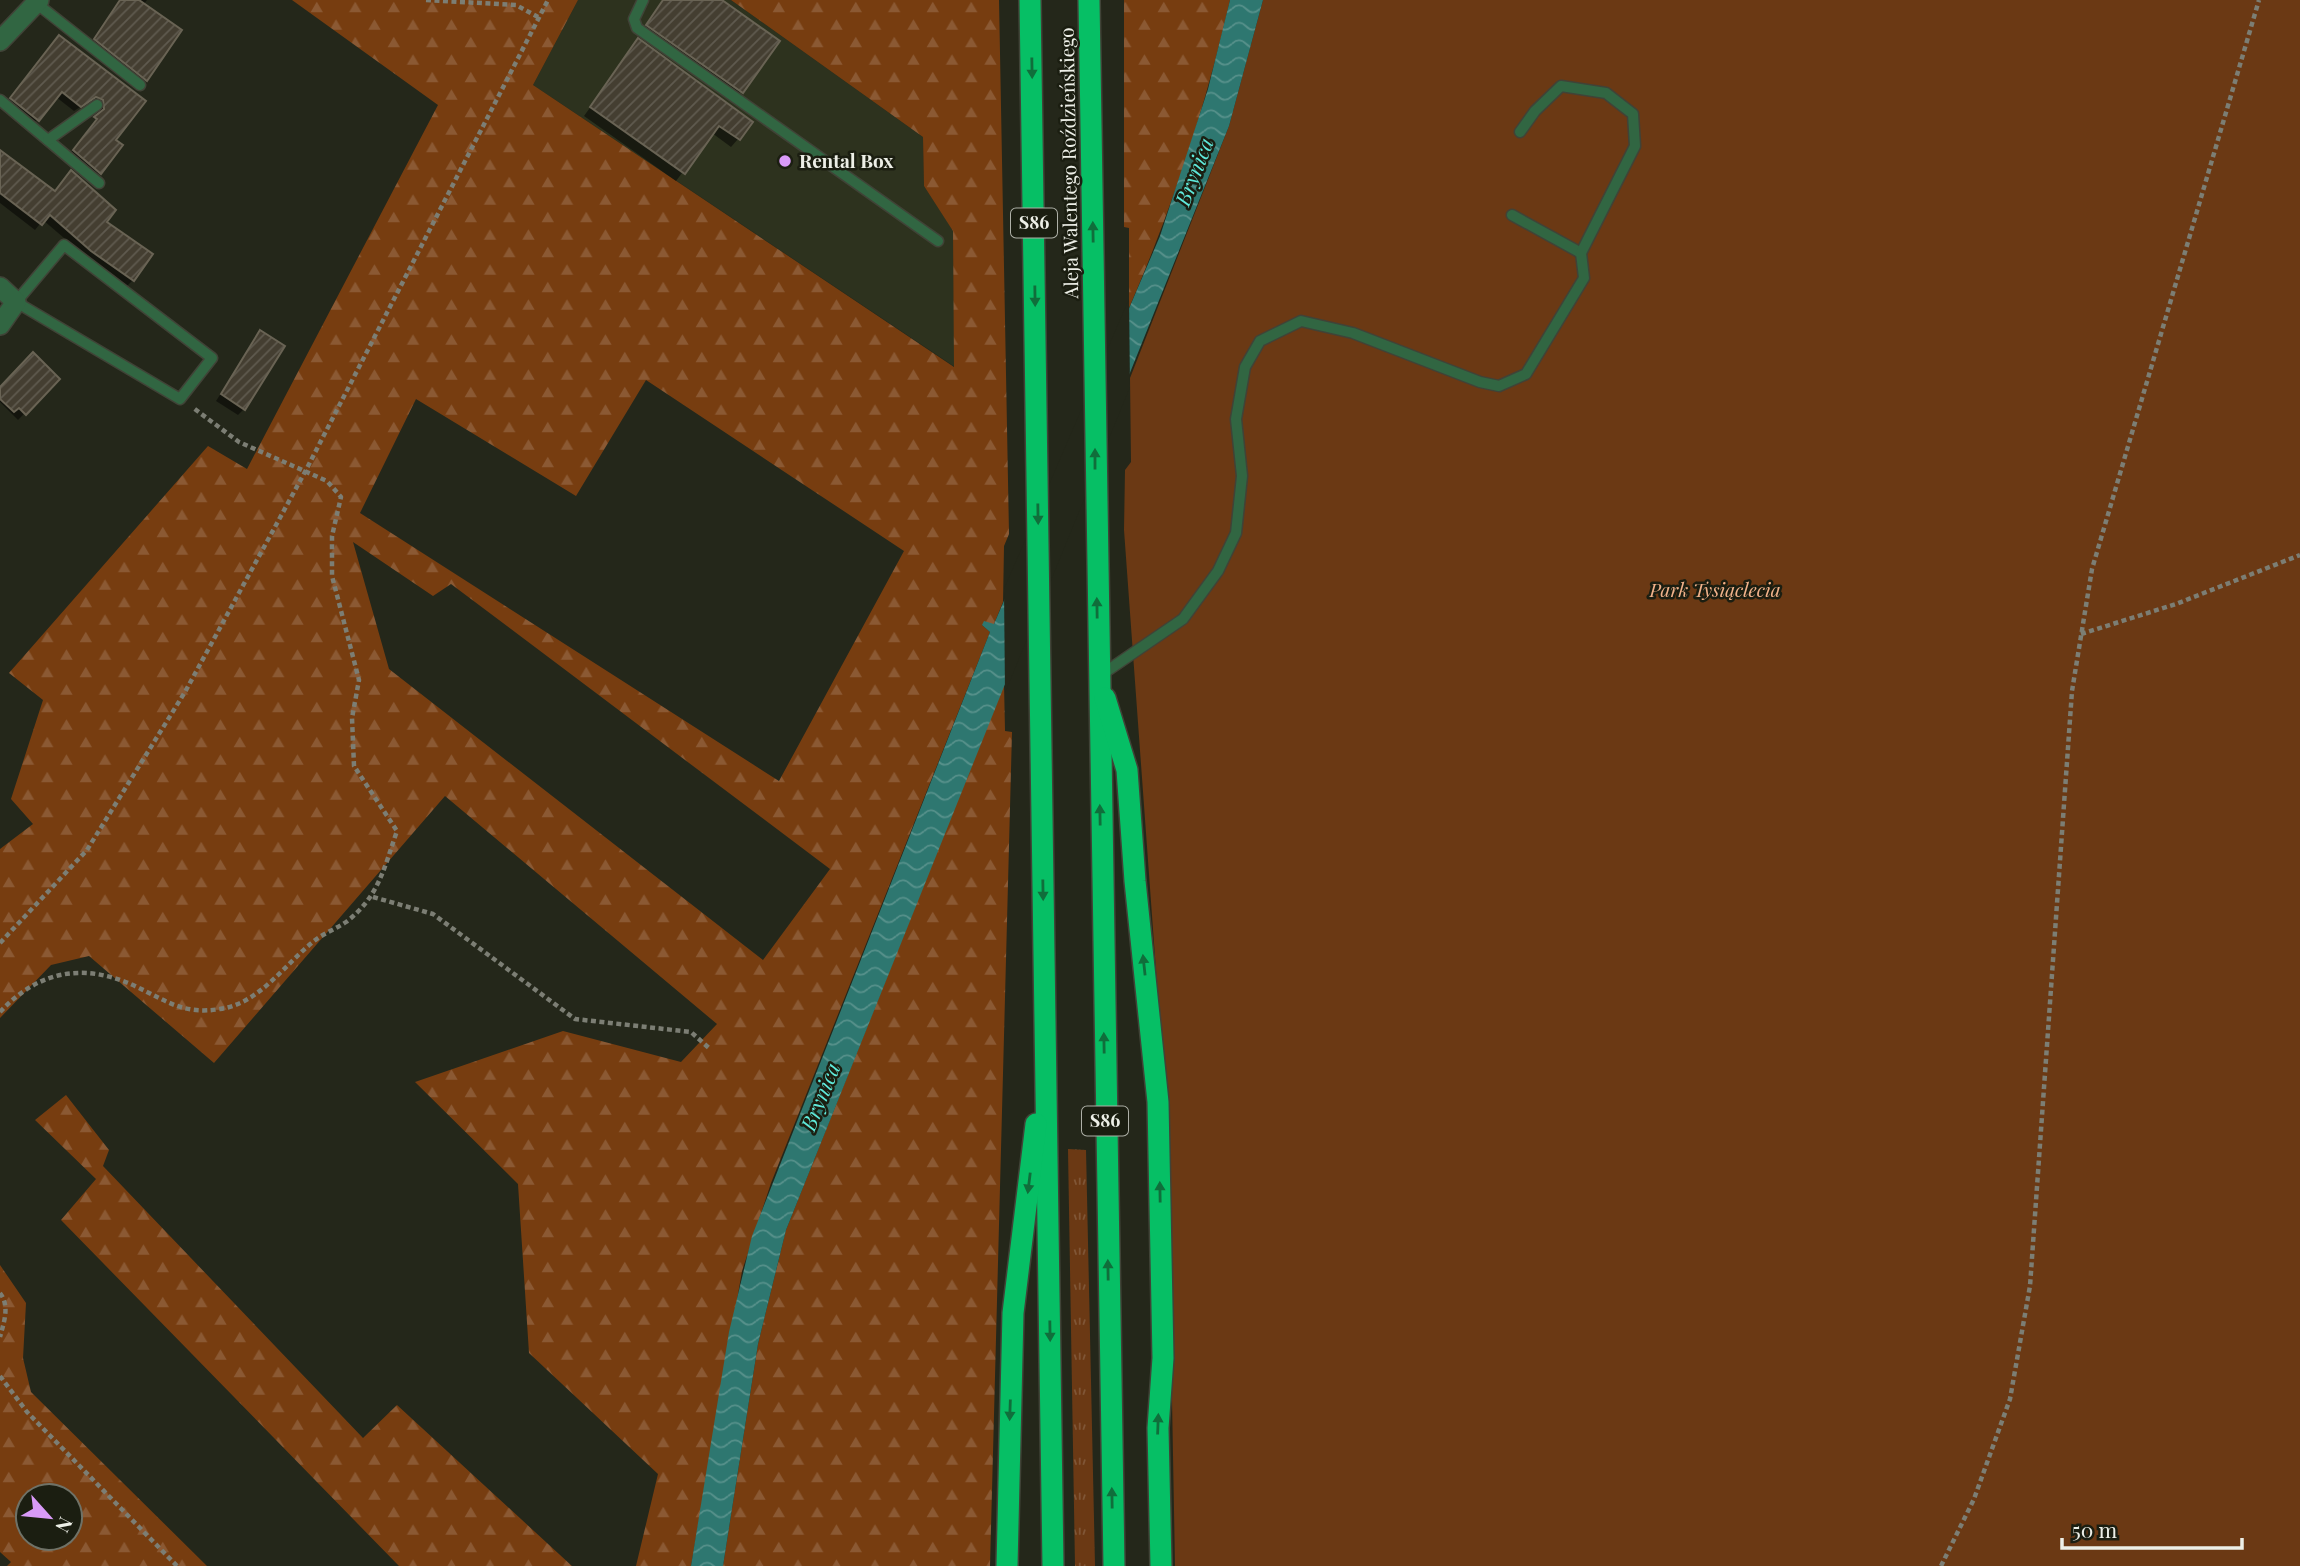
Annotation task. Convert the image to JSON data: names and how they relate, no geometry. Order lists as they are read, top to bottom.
{
  "streets": {
    "highway": ["Aleja Walentego Roździeńskiego", "S86"]
  },
  "crossings": [
    ["Aleja Walentego Roździeńskiego", "S86"]
  ],
  "water": ["Brynica"],
  "parks": ["Park Tysiąclecia"],
  "places": ["Rental Box"],
  "scale_bar": "50 m",
  "north": "bottom right"
}
